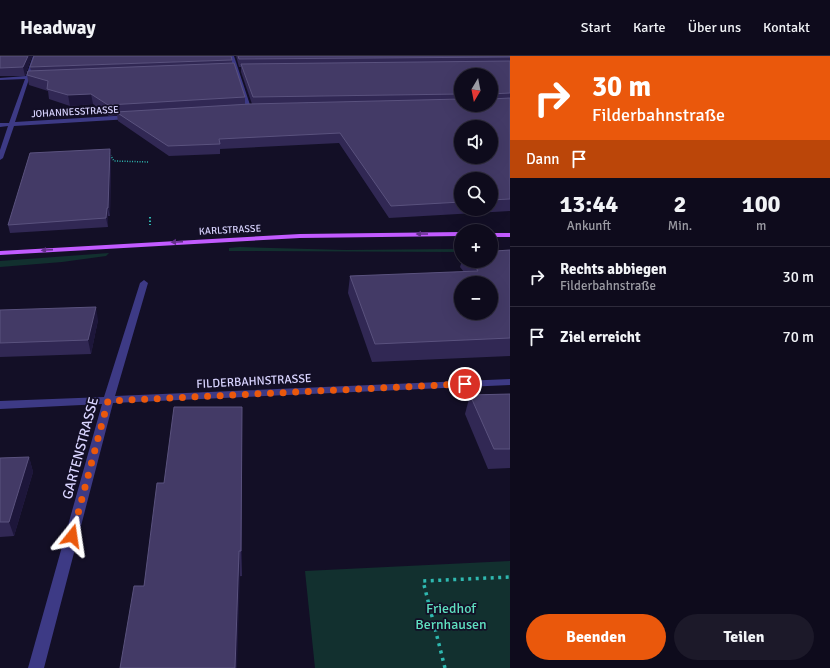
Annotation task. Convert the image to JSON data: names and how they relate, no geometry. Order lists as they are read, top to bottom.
{
  "streets": {
    "main road": ["KARLSTRASSE"],
    "street": ["JOHANNESSTRASSE", "FILDERBAHNSTRASSE", "GARTENSTRASSE"]
  },
  "crossings": [
    ["FILDERBAHNSTRASSE", "GARTENSTRASSE"]
  ],
  "one_way": ["KARLSTRASSE"],
  "parks": ["Friedhof Bernhausen"],
  "north": "bottom",
  "page": {
    "header": "Headway",
    "nav": [
      "Start",
      "Karte",
      "Über uns",
      "Kontakt"
    ],
    "turn": ["30 m", "Filderbahnstraße"],
    "map_buttons": ["+", "−"],
    "then": "Dann",
    "eta": [
      "13:44",
      "Ankunft",
      "2",
      "Min.",
      "100",
      "m"
    ],
    "list": [
      {
        "name": "Rechts abbiegen",
        "note": "Filderbahnstraße",
        "value": "30 m"
      },
      {
        "name": "Ziel erreicht",
        "value": "70 m"
      }
    ],
    "buttons": ["Beenden", "Teilen"]
  }
}
